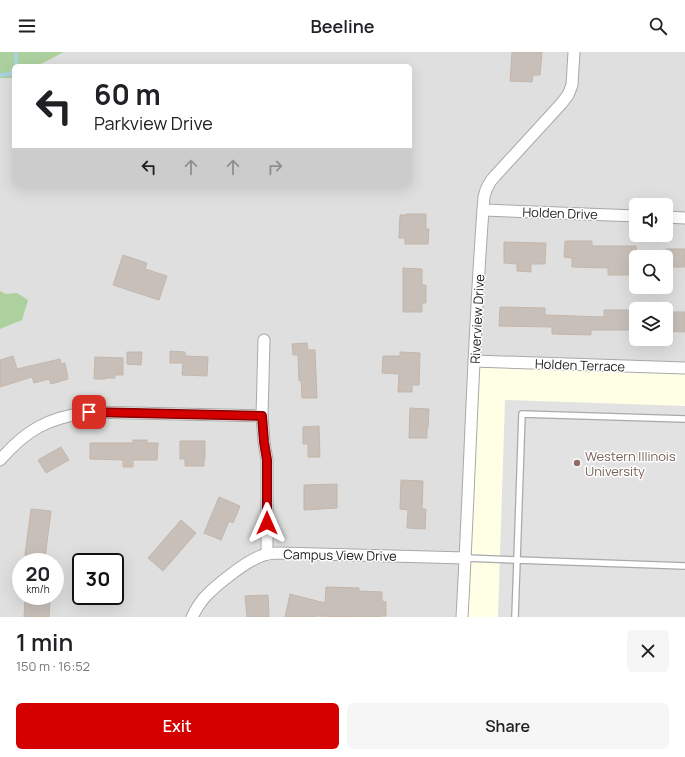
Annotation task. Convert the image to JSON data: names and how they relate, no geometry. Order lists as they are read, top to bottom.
{
  "streets": {
    "street": [
      "Holden Drive",
      "Riverview Drive",
      "Holden Terrace",
      "Campus View Drive"
    ]
  },
  "crossings": [
    ["Holden Drive", "Riverview Drive"],
    ["Riverview Drive", "Holden Terrace"],
    ["Riverview Drive", "Campus View Drive"]
  ],
  "places": ["Western Illinois University"],
  "page": {
    "header": "Beeline",
    "turn": ["60 m", "Parkview Drive"],
    "speed": "20 km/h",
    "limit": "30",
    "heading": ["1 min", "150 m · 16:52"],
    "buttons": ["Exit", "Share"]
  }
}
